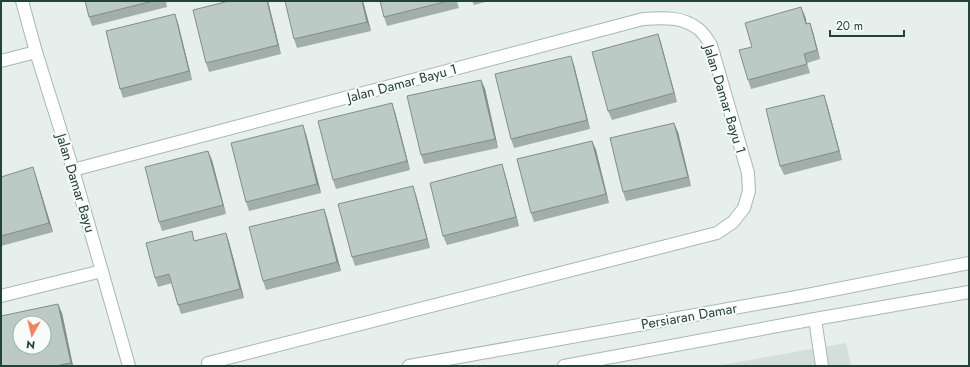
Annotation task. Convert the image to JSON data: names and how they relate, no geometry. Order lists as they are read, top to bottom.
{
  "streets": {
    "street": ["Jalan Damar Bayu 1", "Jalan Damar Bayu", "Persiaran Damar"]
  },
  "crossings": [
    ["Jalan Damar Bayu 1", "Jalan Damar Bayu"]
  ],
  "scale_bar": "20 m",
  "north": "bottom"
}
